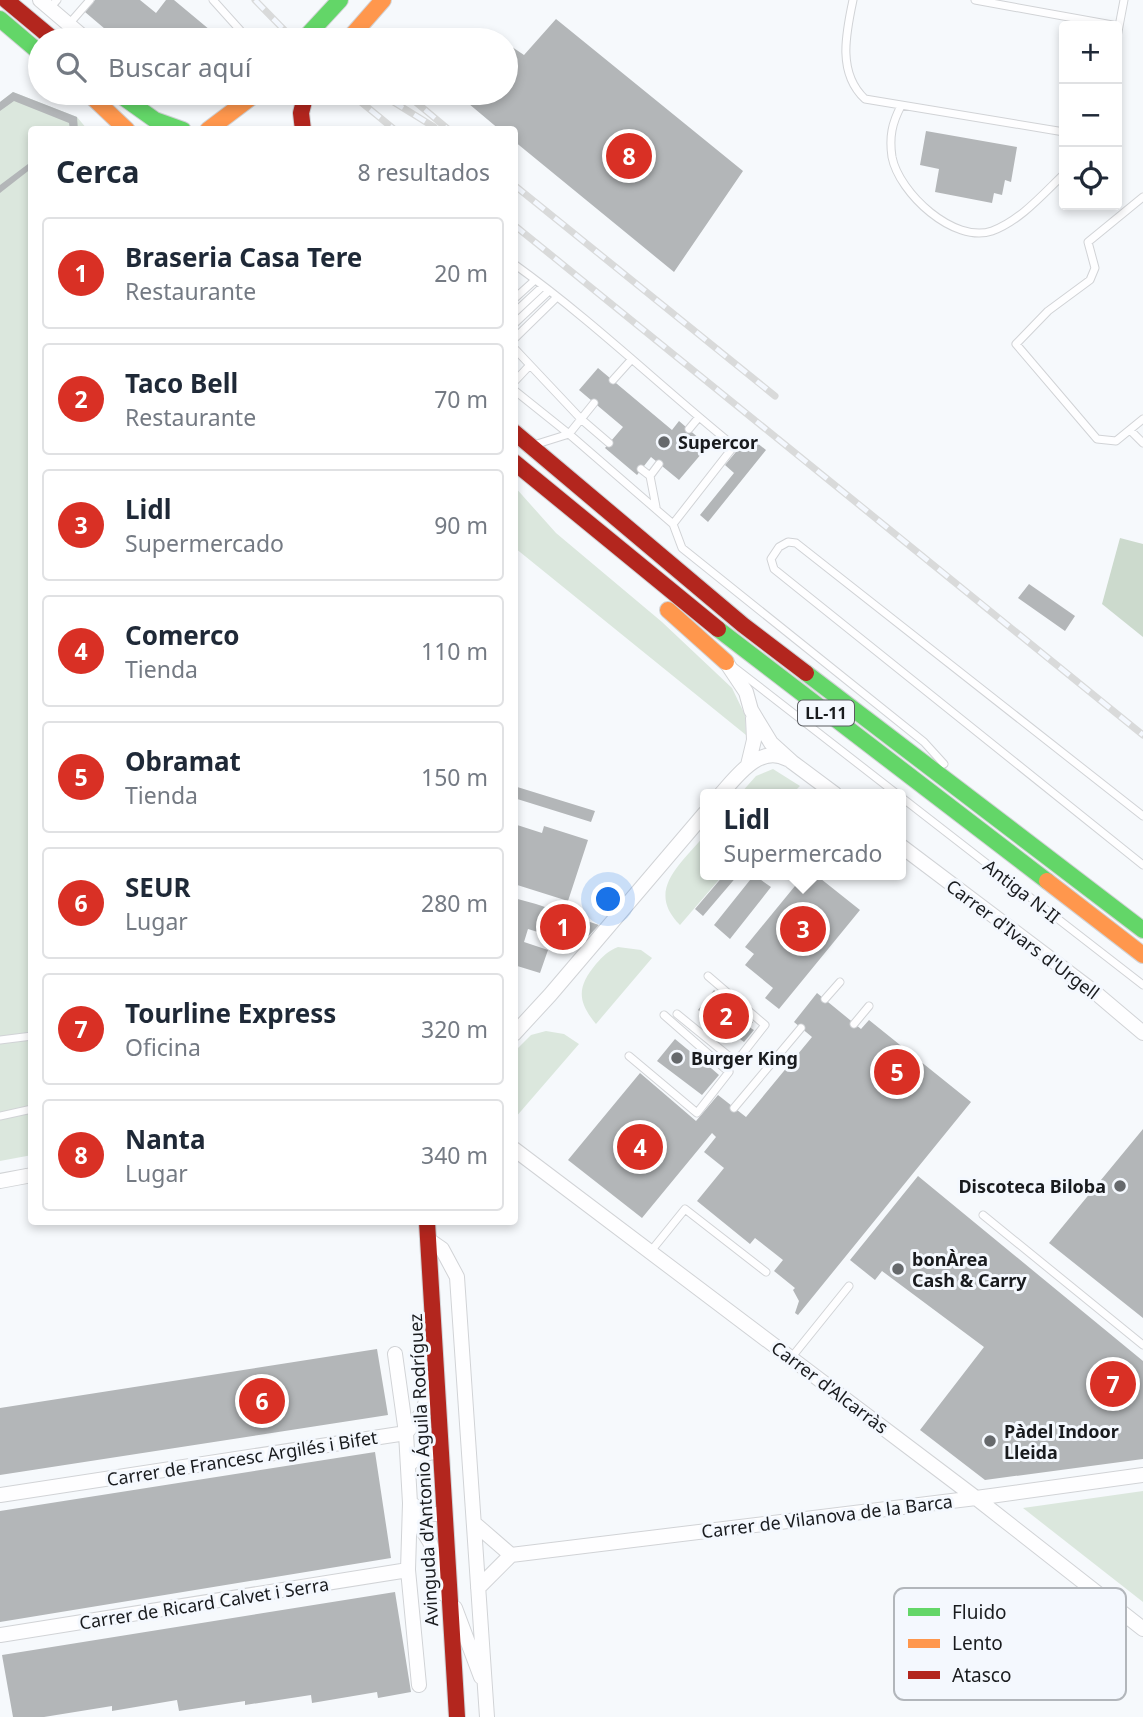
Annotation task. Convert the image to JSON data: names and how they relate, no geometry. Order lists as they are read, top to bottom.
{
  "streets": {
    "main road": ["LL-11", "Avinguda d'Antonio Águila Rodríguez"],
    "street": [
      "Carrer d'Ivars d'Urgell",
      "Carrer d'Alcarràs",
      "Carrer de Francesc Argilés i Bifet",
      "Carrer de Vilanova de la Barca",
      "Carrer de Ricard Calvet i Serra"
    ],
    "lane": ["Antiga N-II"]
  },
  "crossings": [
    ["Carrer d'Alcarràs", "Carrer de Vilanova de la Barca"]
  ],
  "places": [
    "Supercor",
    "Burger King",
    "Discoteca Biloba",
    "bonÀrea Cash & Carry",
    "Pàdel Indoor Lleida"
  ],
  "legend": ["Fluido", "Lento", "Atasco"],
  "page": {
    "map_buttons": ["+", "−"],
    "search": "Buscar aquí",
    "heading": ["Cerca", "8 resultados"],
    "pins": [
      "8",
      "1",
      "3",
      "2",
      "5",
      "4",
      "7",
      "6"
    ],
    "list": [
      {
        "mark": "1",
        "name": "Braseria Casa Tere",
        "note": "Restaurante",
        "value": "20 m"
      },
      {
        "mark": "2",
        "name": "Taco Bell",
        "note": "Restaurante",
        "value": "70 m"
      },
      {
        "mark": "3",
        "name": "Lidl",
        "note": "Supermercado",
        "value": "90 m"
      },
      {
        "mark": "4",
        "name": "Comerco",
        "note": "Tienda",
        "value": "110 m"
      },
      {
        "mark": "5",
        "name": "Obramat",
        "note": "Tienda",
        "value": "150 m"
      },
      {
        "mark": "6",
        "name": "SEUR",
        "note": "Lugar",
        "value": "280 m"
      },
      {
        "mark": "7",
        "name": "Tourline Express",
        "note": "Oficina",
        "value": "320 m"
      },
      {
        "mark": "8",
        "name": "Nanta",
        "note": "Lugar",
        "value": "340 m"
      }
    ],
    "popup": ["Lidl", "Supermercado"]
  }
}
